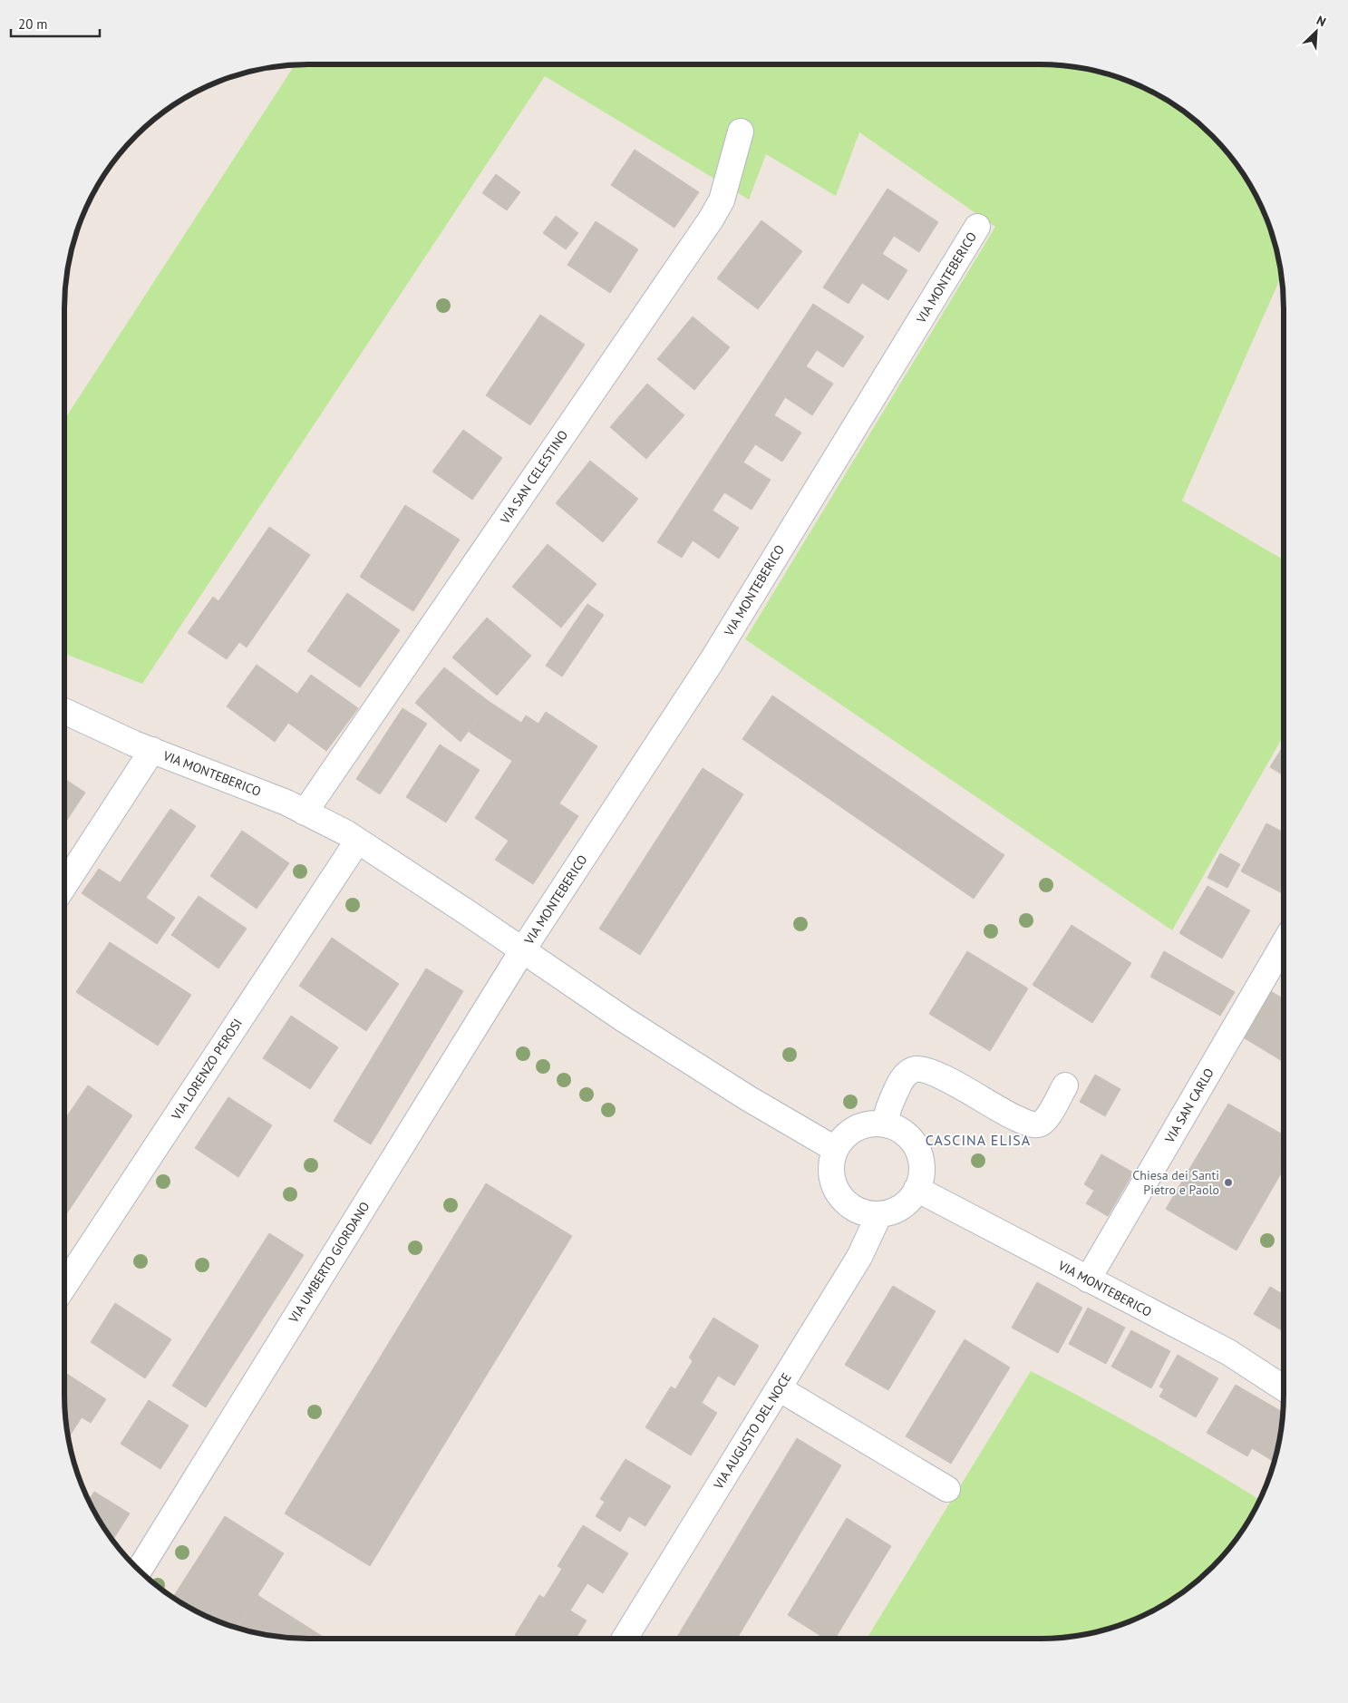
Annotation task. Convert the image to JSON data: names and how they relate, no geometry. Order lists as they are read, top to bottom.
{
  "streets": {
    "street": [
      "VIA MONTEBERICO",
      "VIA SAN CELESTINO",
      "VIA LORENZO PEROSI",
      "VIA SAN CARLO",
      "VIA UMBERTO GIORDANO",
      "VIA AUGUSTO DEL NOCE"
    ]
  },
  "crossings": [
    ["VIA MONTEBERICO", "VIA SAN CELESTINO"],
    ["VIA MONTEBERICO", "VIA LORENZO PEROSI"],
    ["VIA MONTEBERICO", "VIA SAN CARLO"],
    ["VIA MONTEBERICO", "VIA UMBERTO GIORDANO"],
    ["VIA MONTEBERICO", "VIA AUGUSTO DEL NOCE"]
  ],
  "districts": ["CASCINA ELISA"],
  "places": ["Chiesa dei Santi Pietro e Paolo"],
  "scale_bar": "20 m",
  "north": "top right"
}
